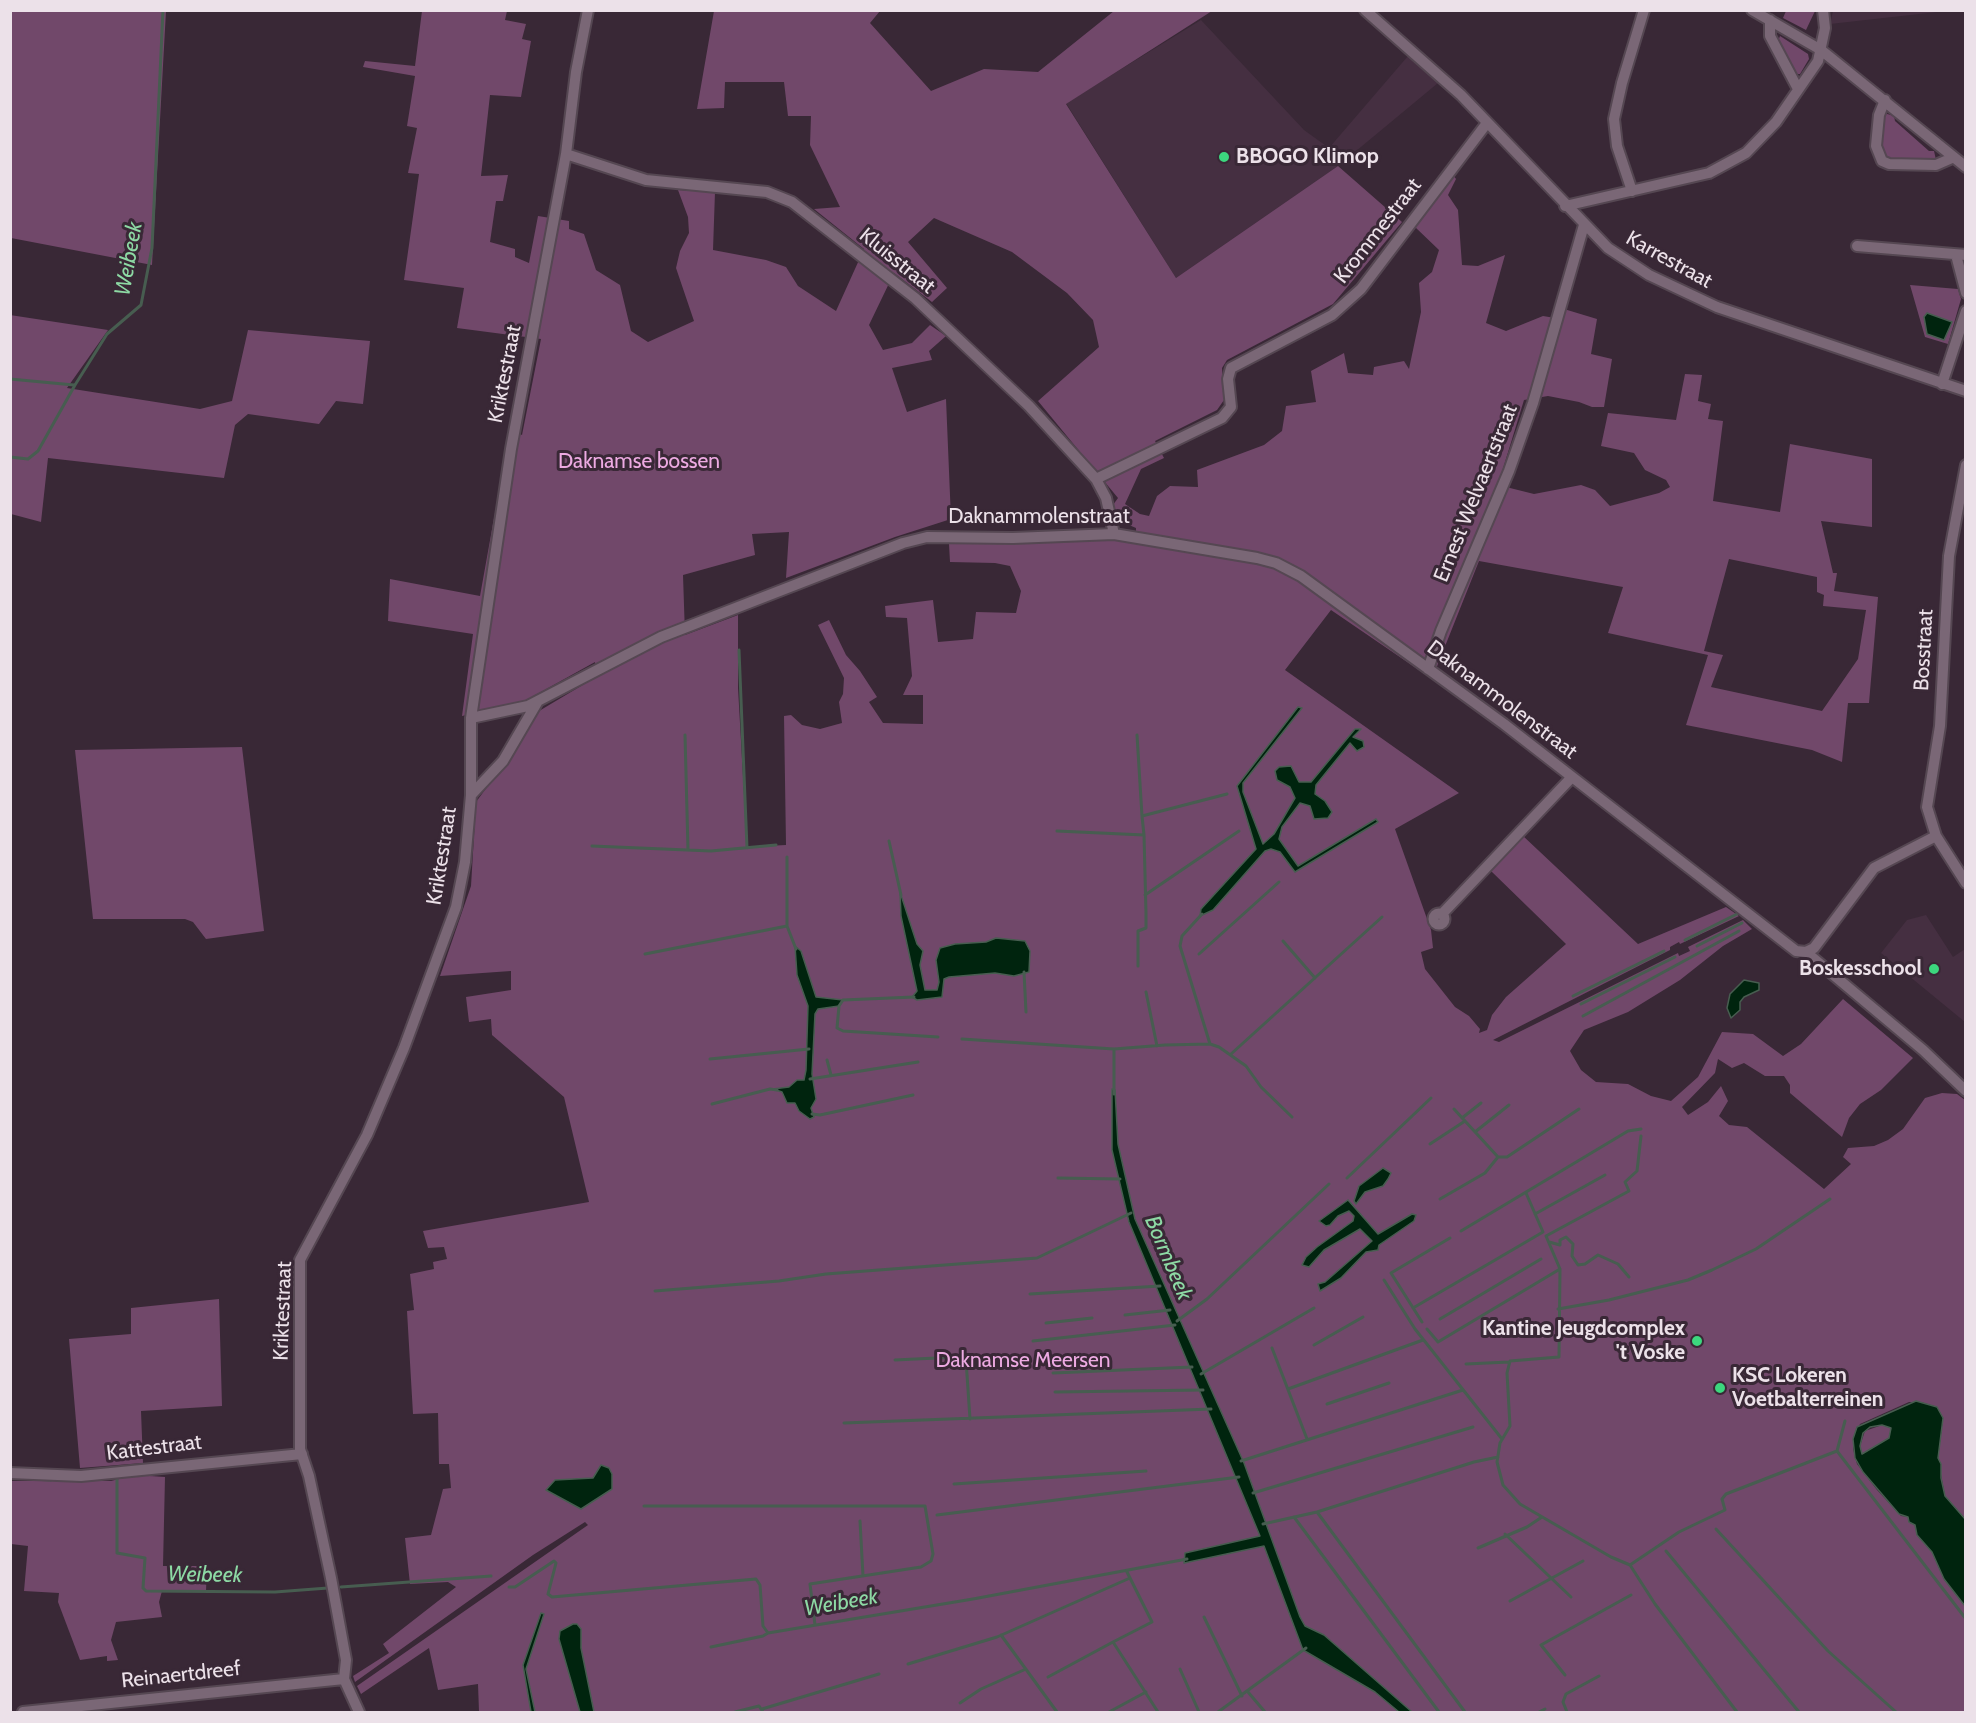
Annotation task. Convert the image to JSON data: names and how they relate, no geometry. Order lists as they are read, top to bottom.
{
  "streets": {
    "street": [
      "Krommestraat",
      "Karrestraat",
      "Kluisstraat",
      "Kriktestraat",
      "Ernest Welvaertstraat",
      "Daknammolenstraat",
      "Bosstraat",
      "Kattestraat",
      "Reinaertdreef"
    ]
  },
  "crossings": [
    ["Krommestraat", "Karrestraat"],
    ["Krommestraat", "Kluisstraat"],
    ["Karrestraat", "Ernest Welvaertstraat"],
    ["Kluisstraat", "Kriktestraat"],
    ["Kluisstraat", "Daknammolenstraat"],
    ["Kriktestraat", "Daknammolenstraat"],
    ["Kriktestraat", "Kattestraat"],
    ["Kriktestraat", "Reinaertdreef"],
    ["Ernest Welvaertstraat", "Daknammolenstraat"]
  ],
  "water": ["Weibeek", "Bormbeek"],
  "parks": ["Daknamse bossen", "Daknamse Meersen"],
  "places": [
    "BBOGO Klimop",
    "Boskesschool",
    "Kantine Jeugdcomplex 't Voske",
    "KSC Lokeren Voetbalterreinen"
  ]
}
